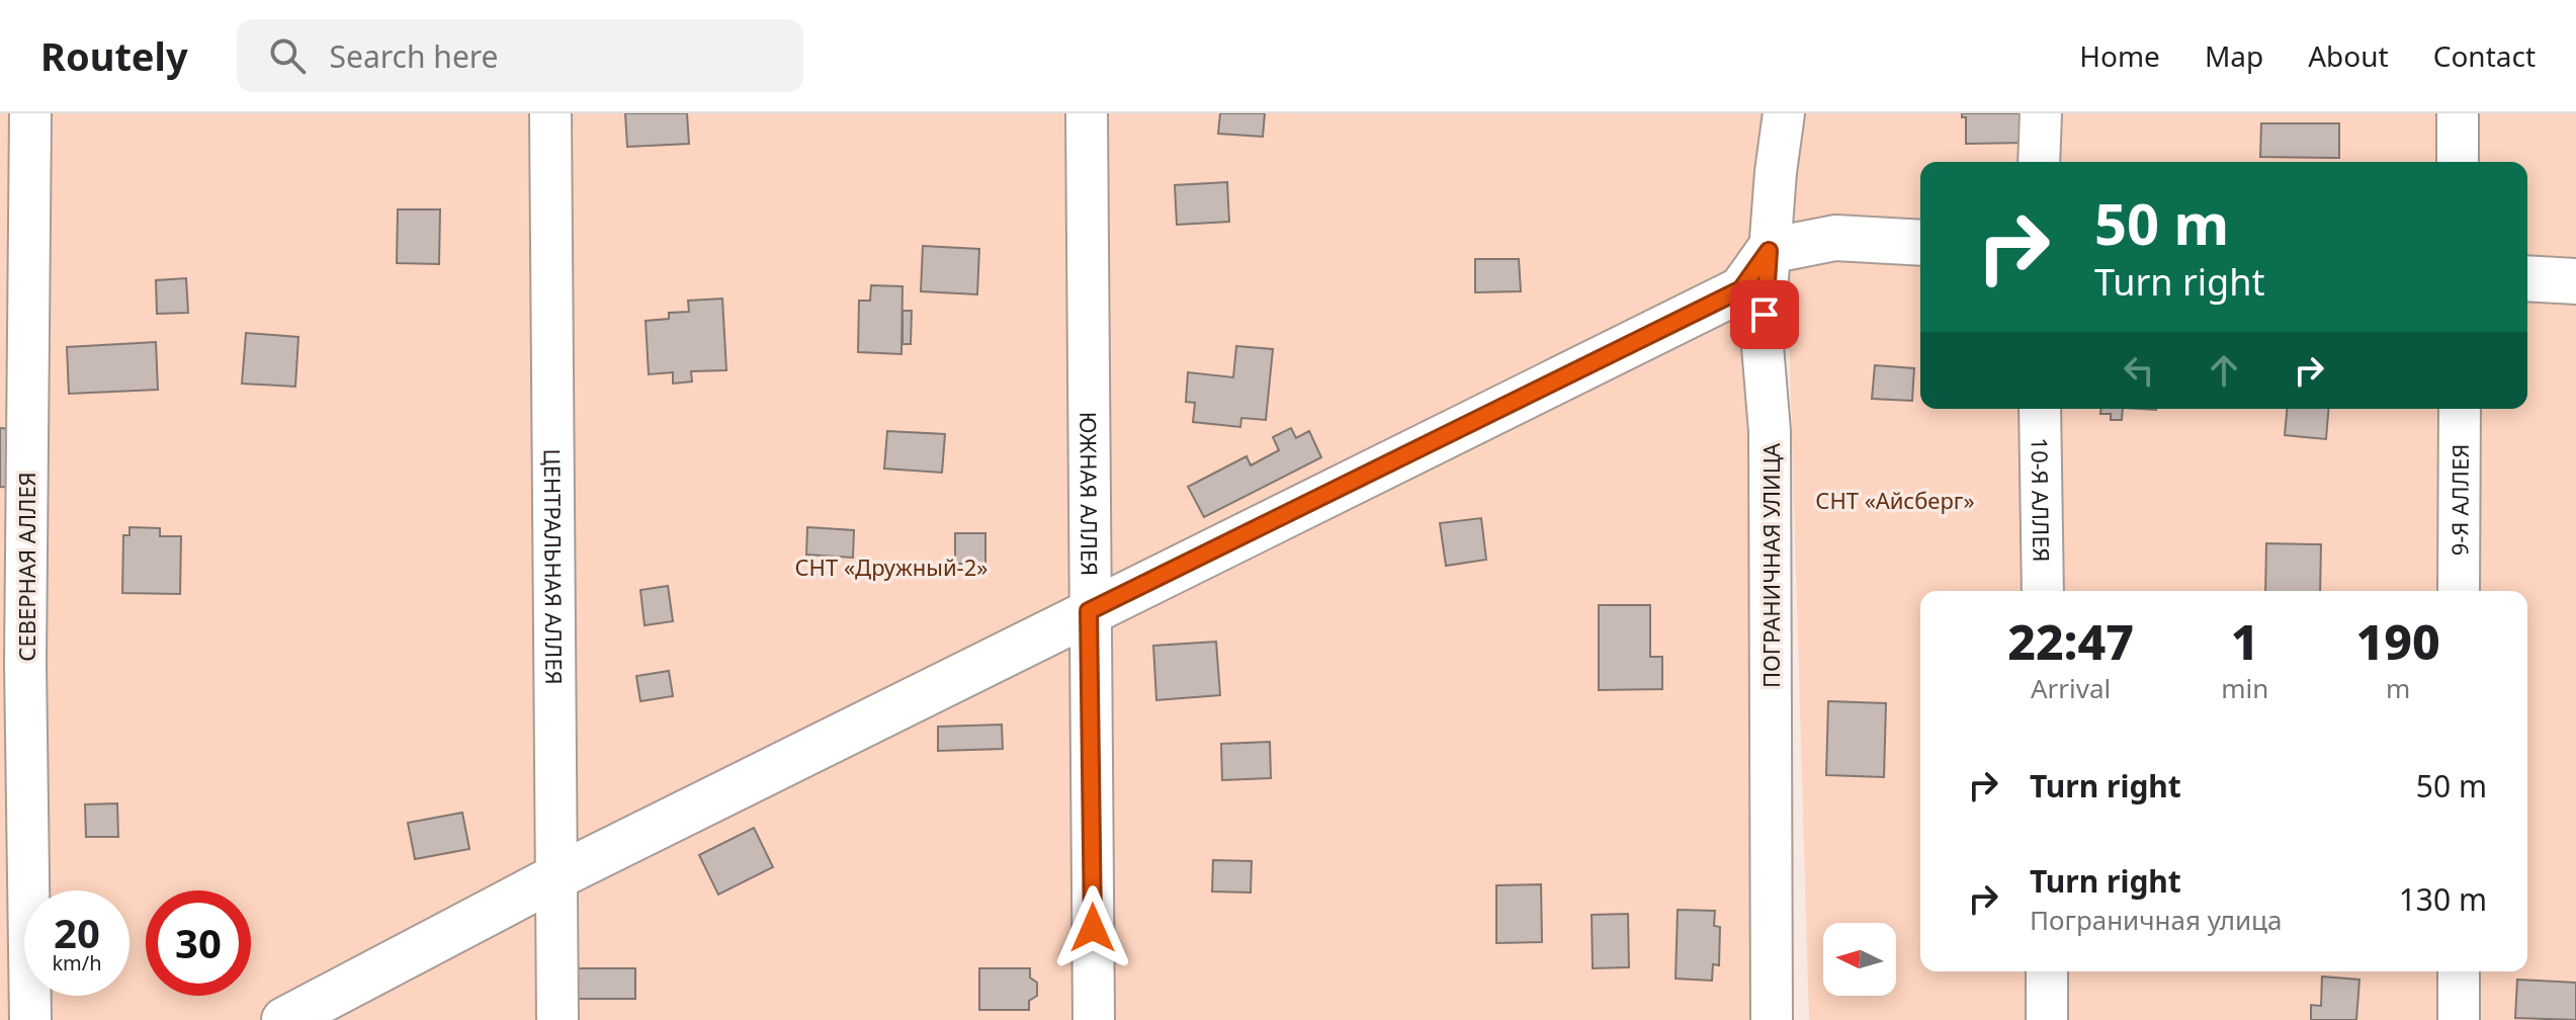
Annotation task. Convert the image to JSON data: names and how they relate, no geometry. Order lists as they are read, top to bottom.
{
  "streets": {
    "street": [
      "ЮЖНАЯ АЛЛЕЯ",
      "10-Я АЛЛЕЯ",
      "9-Я АЛЛЕЯ",
      "ПОГРАНИЧНАЯ УЛИЦА",
      "СЕВЕРНАЯ АЛЛЕЯ",
      "ЦЕНТРАЛЬНАЯ АЛЛЕЯ"
    ]
  },
  "parks": ["СНТ «Айсберг»", "СНТ «Дружный-2»"],
  "north": "left",
  "page": {
    "header": "Routely",
    "search": "Search here",
    "nav": [
      "Home",
      "Map",
      "About",
      "Contact"
    ],
    "turn": ["50 m", "Turn right"],
    "eta": [
      "22:47",
      "Arrival",
      "1",
      "min",
      "190",
      "m"
    ],
    "list": [
      {
        "name": "Turn right",
        "value": "50 m"
      },
      {
        "name": "Turn right",
        "note": "Пограничная улица",
        "value": "130 m"
      }
    ],
    "speed": "20 km/h",
    "limit": "30"
  }
}
